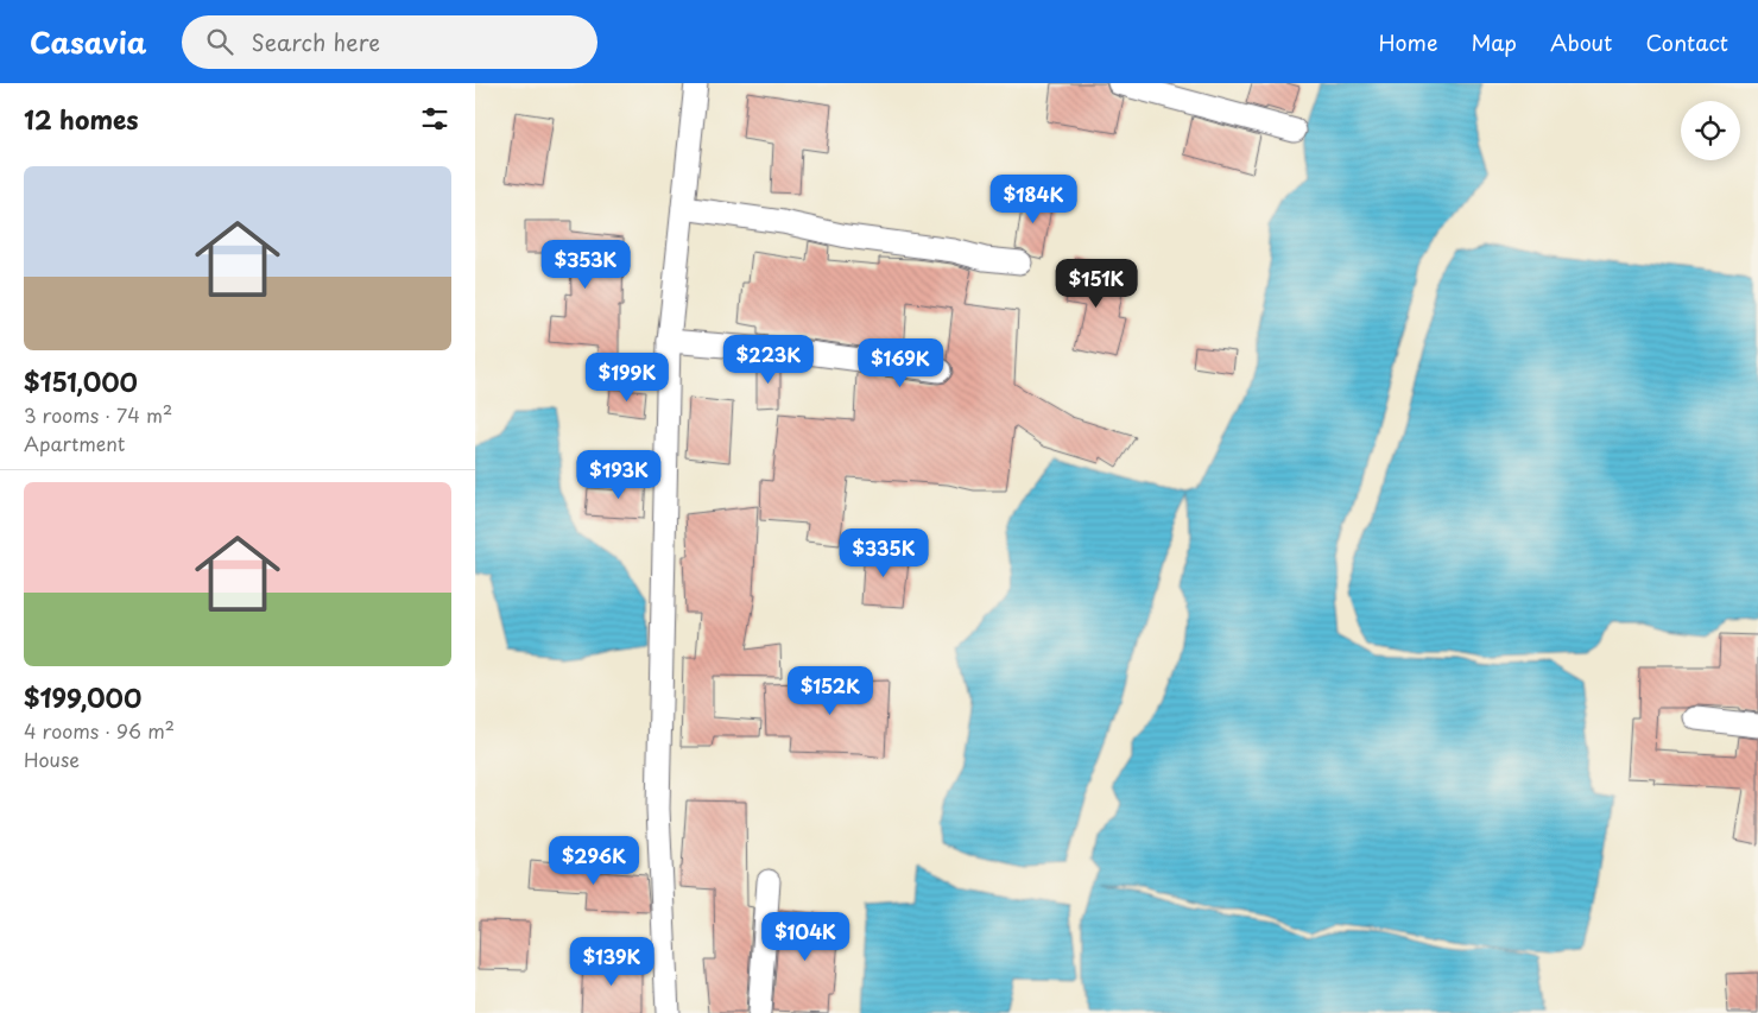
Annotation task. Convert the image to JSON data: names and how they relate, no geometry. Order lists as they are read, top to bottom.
{
  "page": {
    "header": "Casavia",
    "search": "Search here",
    "nav": [
      "Home",
      "Map",
      "About",
      "Contact"
    ],
    "heading": "12 homes",
    "list": [
      {
        "name": "$151,000",
        "note": "3 rooms · 74 m² · Apartment"
      },
      {
        "name": "$199,000",
        "note": "4 rooms · 96 m² · House"
      }
    ],
    "price": [
      "$184K",
      "$353K",
      "$151K",
      "$223K",
      "$169K",
      "$199K",
      "$193K",
      "$335K",
      "$152K",
      "$296K",
      "$104K",
      "$139K"
    ]
  }
}
